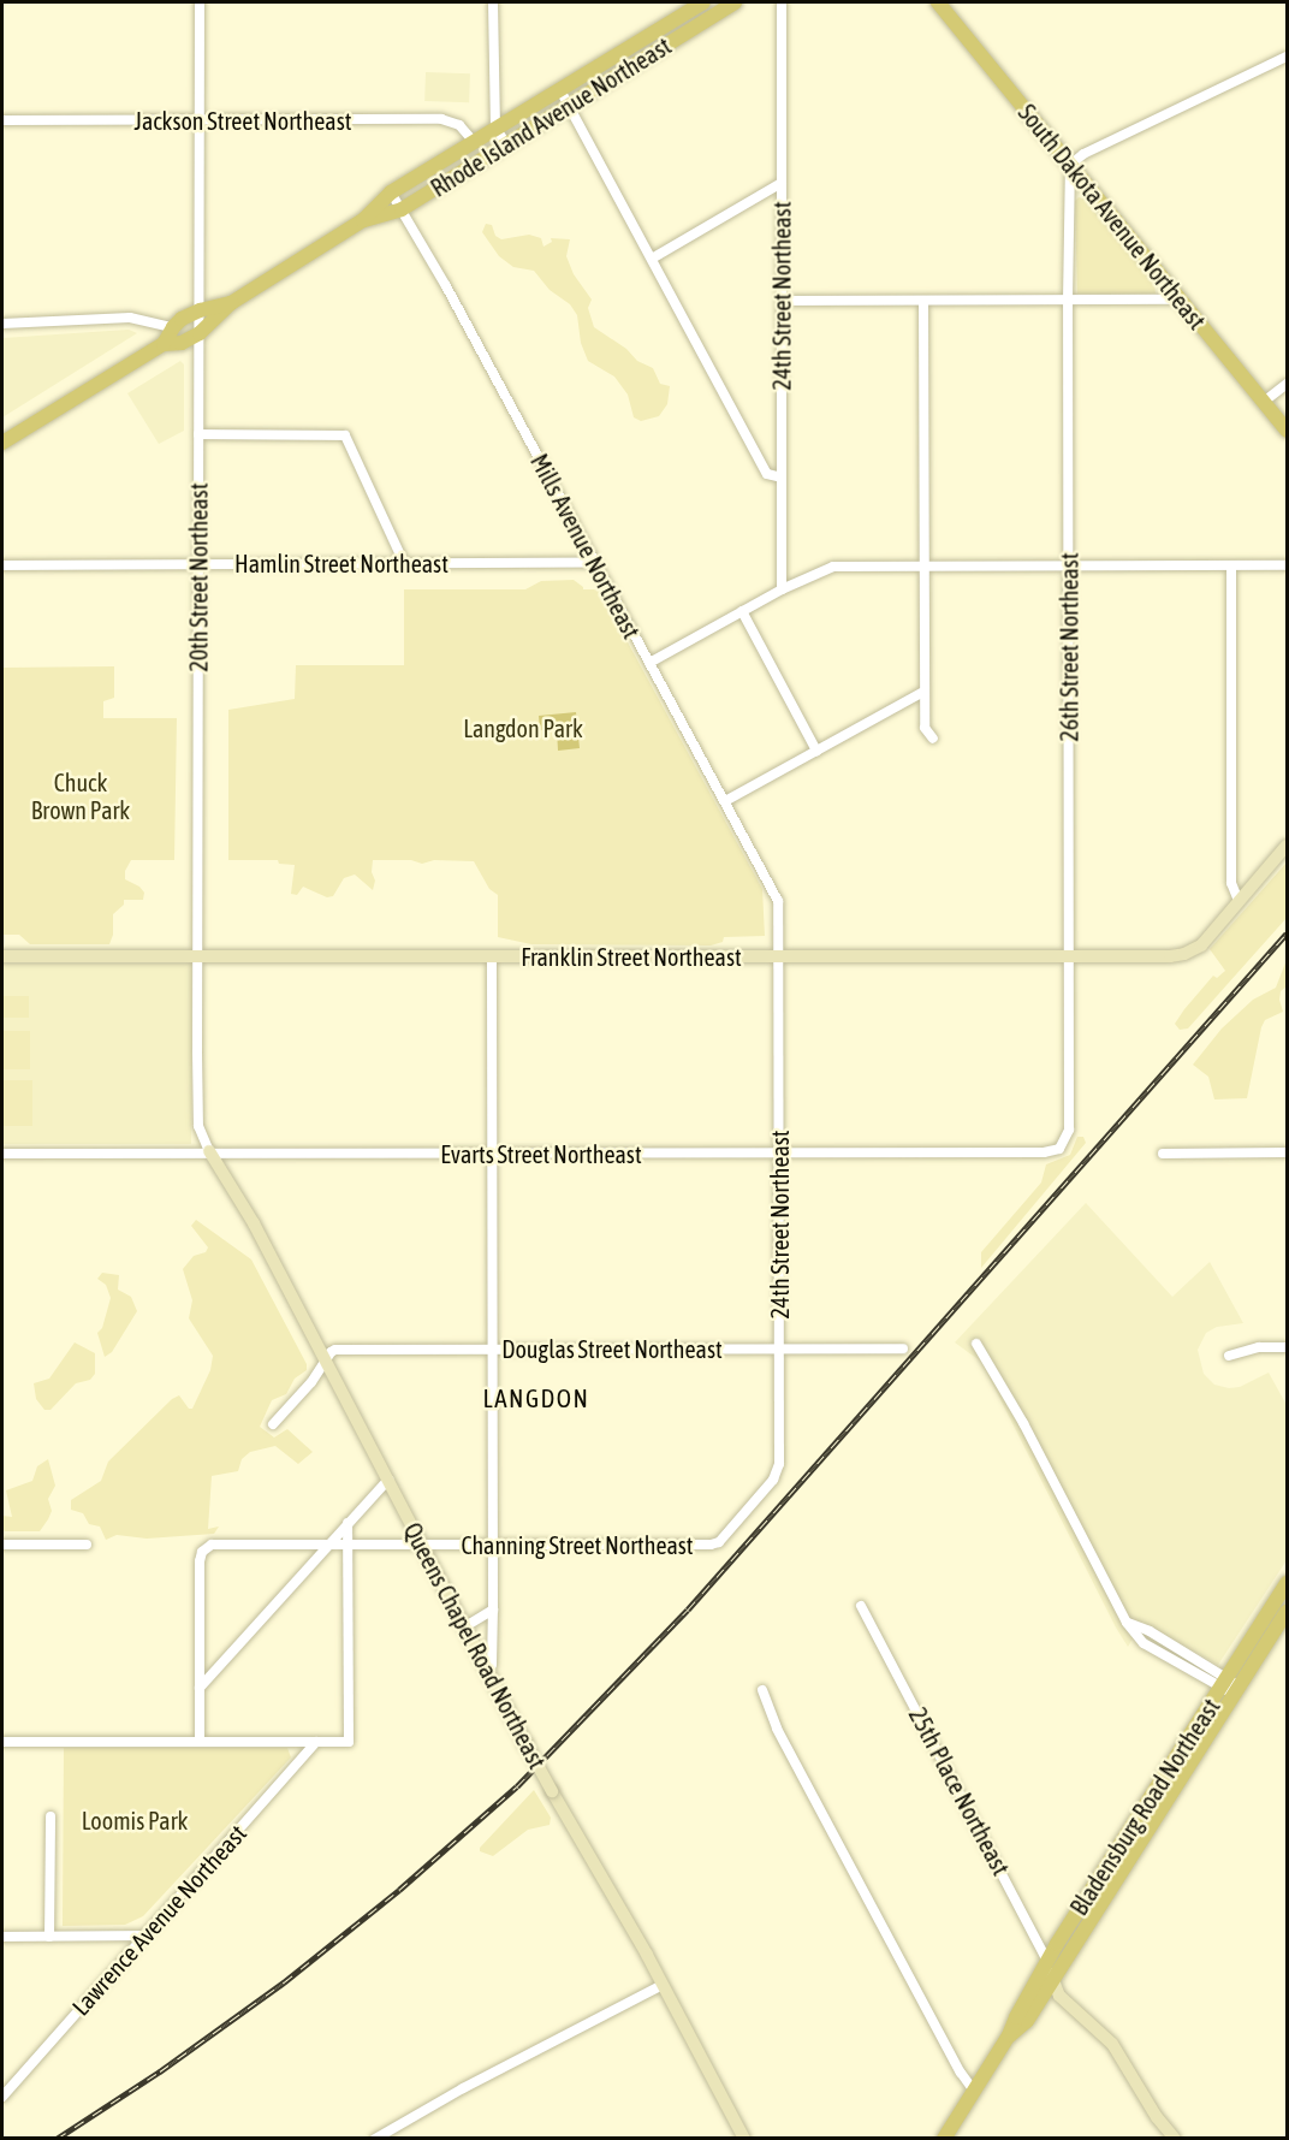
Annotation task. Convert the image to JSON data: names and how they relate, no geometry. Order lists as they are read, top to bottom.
{
  "streets": {
    "main road": ["Rhode Island Avenue Northeast", "South Dakota Avenue Northeast", "Bladensburg Road Northeast"],
    "street": [
      "Jackson Street Northeast",
      "24th Street Northeast",
      "Mills Avenue Northeast",
      "Hamlin Street Northeast",
      "20th Street Northeast",
      "26th Street Northeast",
      "Franklin Street Northeast",
      "Evarts Street Northeast",
      "Douglas Street Northeast",
      "Channing Street Northeast",
      "Queens Chapel Road Northeast",
      "25th Place Northeast",
      "Lawrence Avenue Northeast"
    ]
  },
  "crossings": [
    ["Rhode Island Avenue Northeast", "Jackson Street Northeast"],
    ["Rhode Island Avenue Northeast", "Mills Avenue Northeast"],
    ["Rhode Island Avenue Northeast", "20th Street Northeast"],
    ["Jackson Street Northeast", "20th Street Northeast"],
    ["South Dakota Avenue Northeast", "26th Street Northeast"],
    ["24th Street Northeast", "Mills Avenue Northeast"],
    ["24th Street Northeast", "Franklin Street Northeast"],
    ["24th Street Northeast", "Evarts Street Northeast"],
    ["24th Street Northeast", "Douglas Street Northeast"],
    ["24th Street Northeast", "Channing Street Northeast"],
    ["Mills Avenue Northeast", "Hamlin Street Northeast"],
    ["Hamlin Street Northeast", "20th Street Northeast"],
    ["20th Street Northeast", "Franklin Street Northeast"],
    ["20th Street Northeast", "Evarts Street Northeast"],
    ["20th Street Northeast", "Queens Chapel Road Northeast"],
    ["26th Street Northeast", "Franklin Street Northeast"],
    ["26th Street Northeast", "Evarts Street Northeast"],
    ["Evarts Street Northeast", "Queens Chapel Road Northeast"],
    ["Douglas Street Northeast", "Queens Chapel Road Northeast"],
    ["Channing Street Northeast", "Queens Chapel Road Northeast"],
    ["25th Place Northeast", "Bladensburg Road Northeast"]
  ],
  "districts": ["LANGDON"],
  "parks": ["Langdon Park", "Chuck Brown Park", "Loomis Park"]
}
